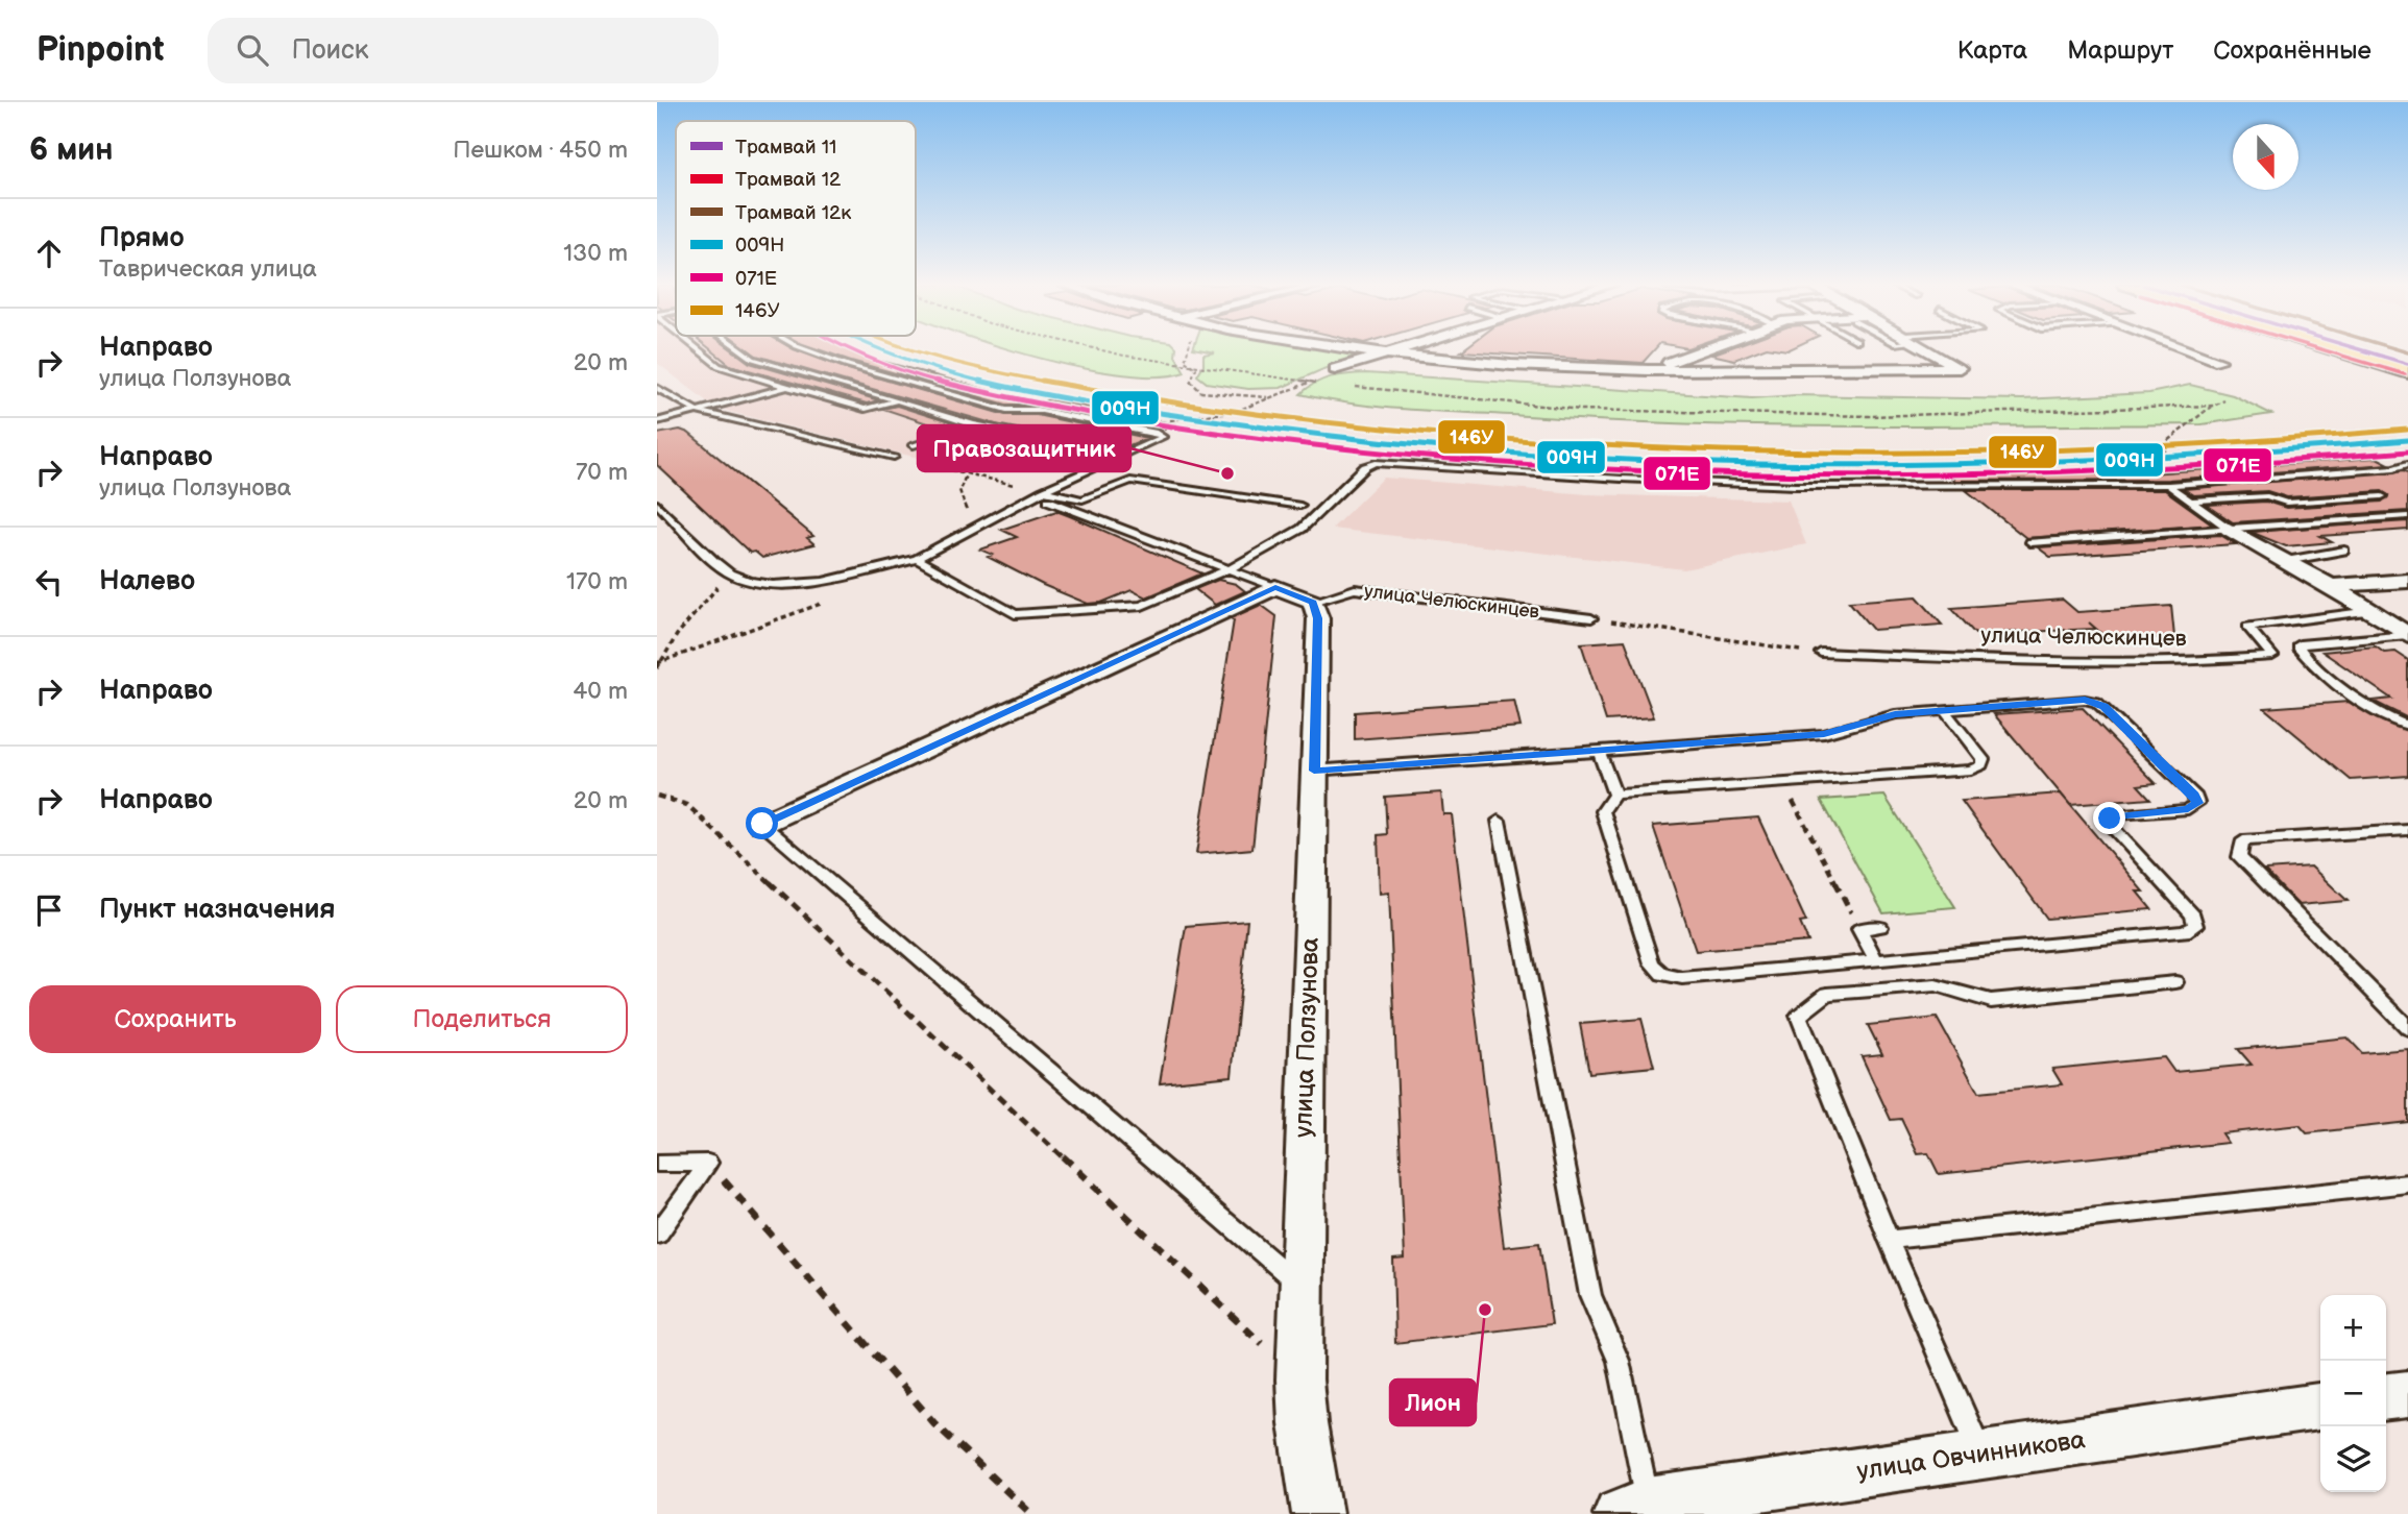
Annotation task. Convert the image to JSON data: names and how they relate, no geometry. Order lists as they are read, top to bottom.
{
  "streets": {
    "street": ["улица Ползунова", "улица Овчинникова"],
    "lane": ["улица Челюскинцев"]
  },
  "crossings": [
    ["улица Челюскинцев", "улица Ползунова"]
  ],
  "places": ["Правозащитник", "Лион"],
  "lines": [
    "tram line 11",
    "tram line 12",
    "tram line 12к",
    "transit line 009Н",
    "transit line 071Е",
    "transit line 146У"
  ],
  "legend": [
    "Трамвай 11",
    "Трамвай 12",
    "Трамвай 12к",
    "009Н",
    "071Е",
    "146У"
  ],
  "north": "bottom",
  "page": {
    "header": "Pinpoint",
    "search": "Поиск",
    "nav": ["Карта", "Маршрут", "Сохранённые"],
    "heading": ["6 мин", "Пешком · 450 m"],
    "list": [
      ["Прямо", "Таврическая улица", "130 m"],
      ["Направо", "улица Ползунова", "20 m"],
      ["Направо", "улица Ползунова", "70 m"],
      ["Налево", "170 m"],
      ["Направо", "40 m"],
      ["Направо", "20 m"],
      "Пункт назначения"
    ],
    "buttons": ["Сохранить", "Поделиться"],
    "map_buttons": ["+", "−"]
  }
}
